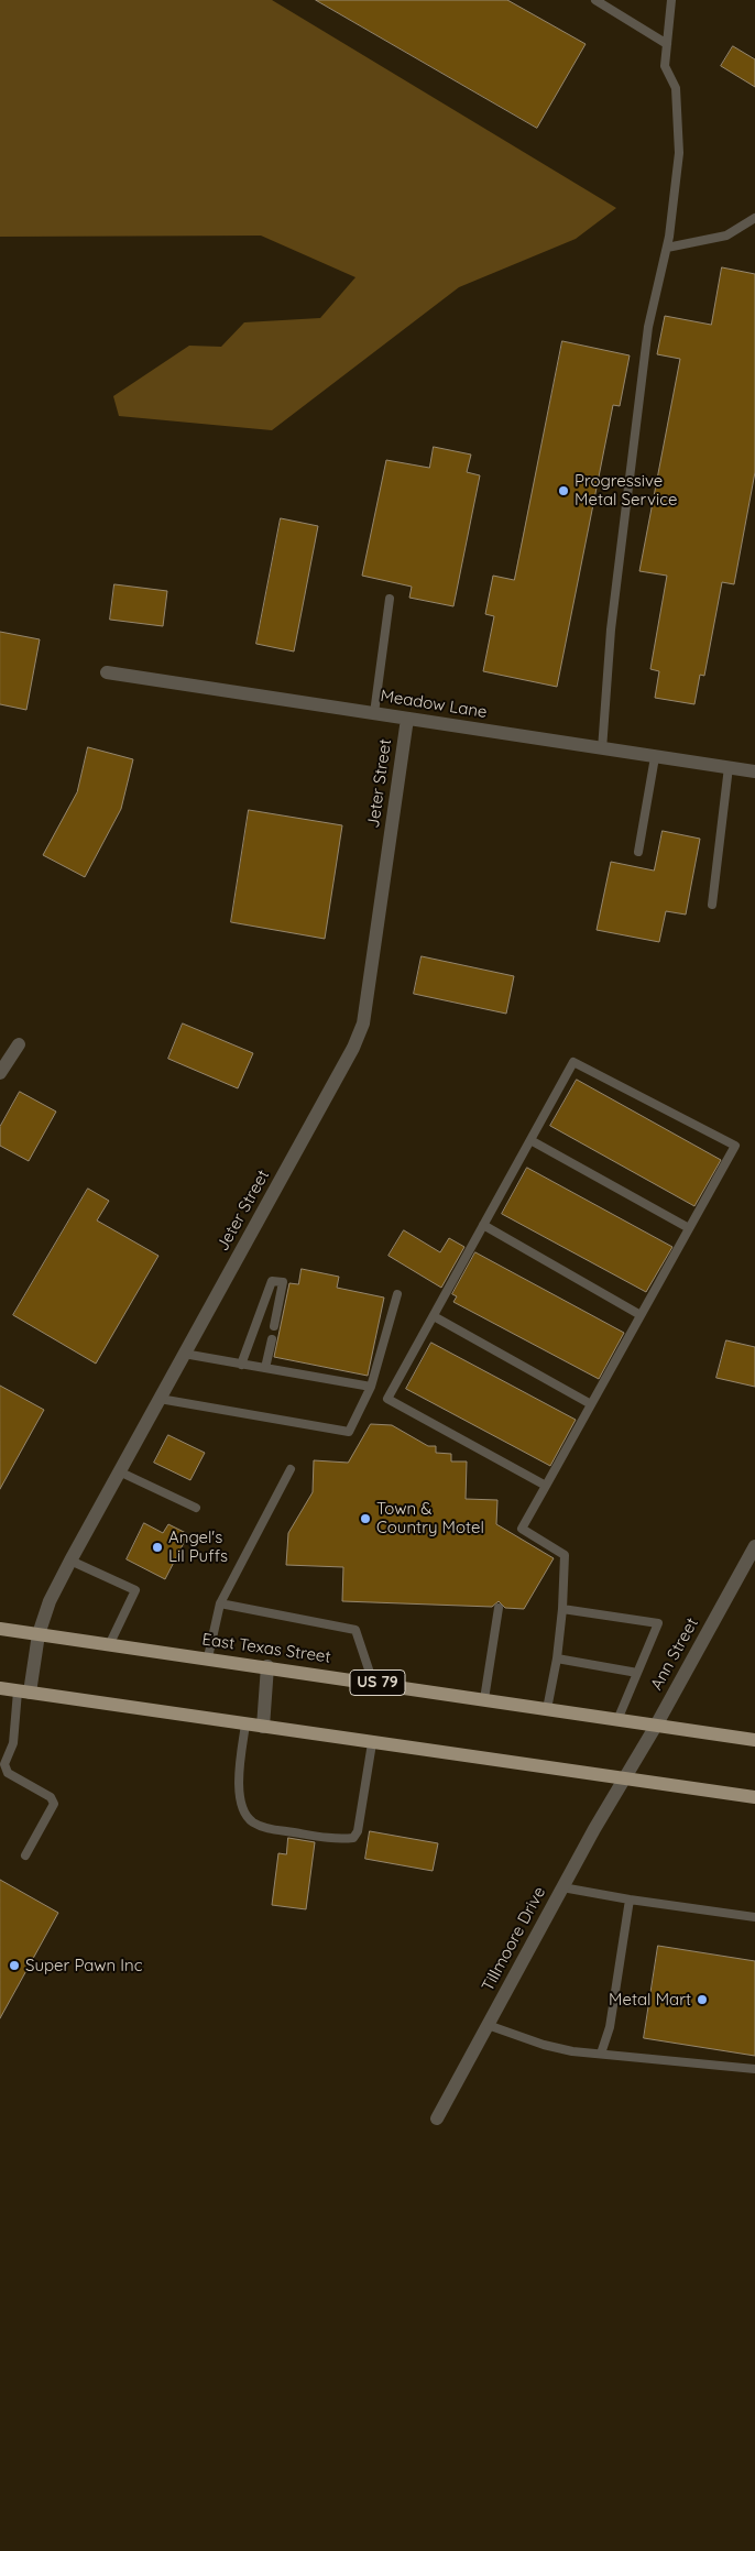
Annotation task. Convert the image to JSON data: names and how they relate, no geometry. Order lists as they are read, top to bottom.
{
  "streets": {
    "main road": ["East Texas Street", "US 79"],
    "street": [
      "Meadow Lane",
      "Jeter Street",
      "Ann Street",
      "Tillmoore Drive"
    ]
  },
  "crossings": [
    ["Meadow Lane", "Jeter Street"],
    ["Jeter Street", "East Texas Street"],
    ["East Texas Street", "Ann Street"],
    ["Ann Street", "Tillmoore Drive"]
  ],
  "places": [
    "Progressive Metal Service",
    "Town & Country Motel",
    "Angel's Lil Puffs",
    "Super Pawn Inc",
    "Metal Mart"
  ]
}
